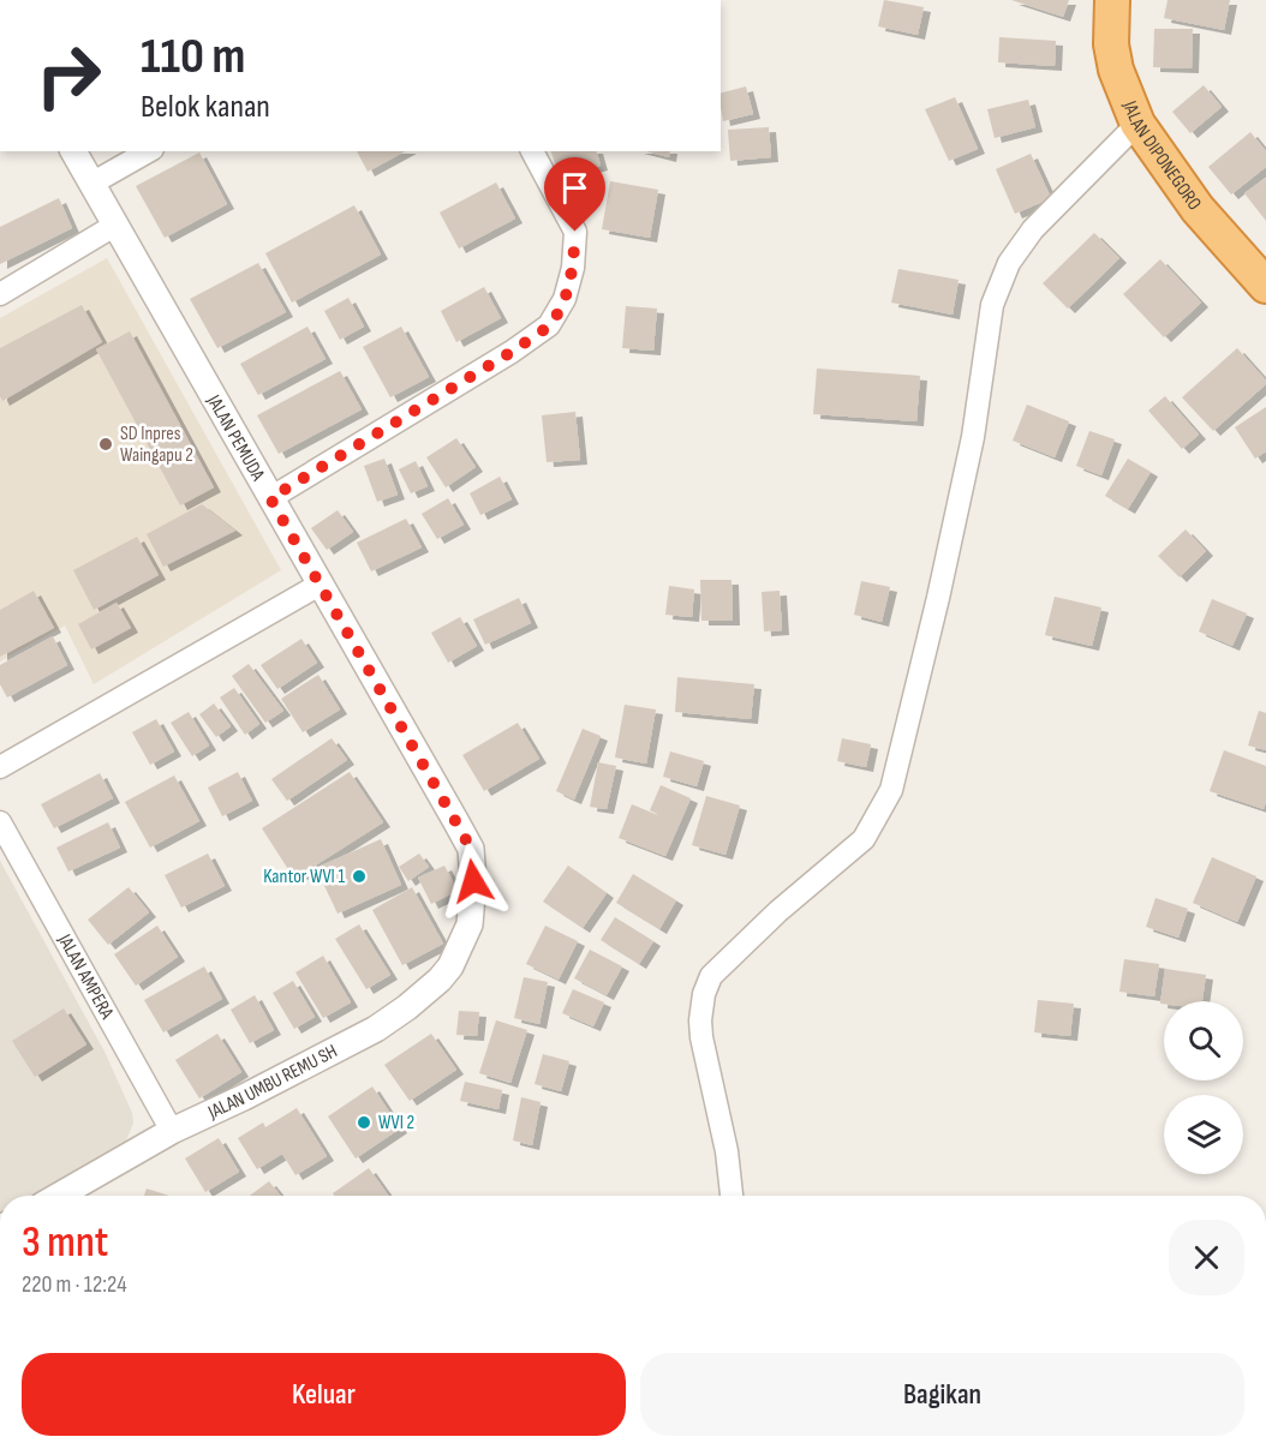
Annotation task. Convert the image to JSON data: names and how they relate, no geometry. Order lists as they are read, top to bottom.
{
  "streets": {
    "highway": ["JALAN DIPONEGORO"],
    "street": ["JALAN PEMUDA", "JALAN AMPERA", "JALAN UMBU REMU SH"]
  },
  "crossings": [
    ["JALAN PEMUDA", "JALAN UMBU REMU SH"],
    ["JALAN AMPERA", "JALAN UMBU REMU SH"]
  ],
  "places": ["SD Inpres Waingapu 2", "Kantor WVI 1", "WVI 2"],
  "page": {
    "turn": ["110 m", "Belok kanan"],
    "heading": ["3 mnt", "220 m · 12:24"],
    "buttons": ["Keluar", "Bagikan"]
  }
}
